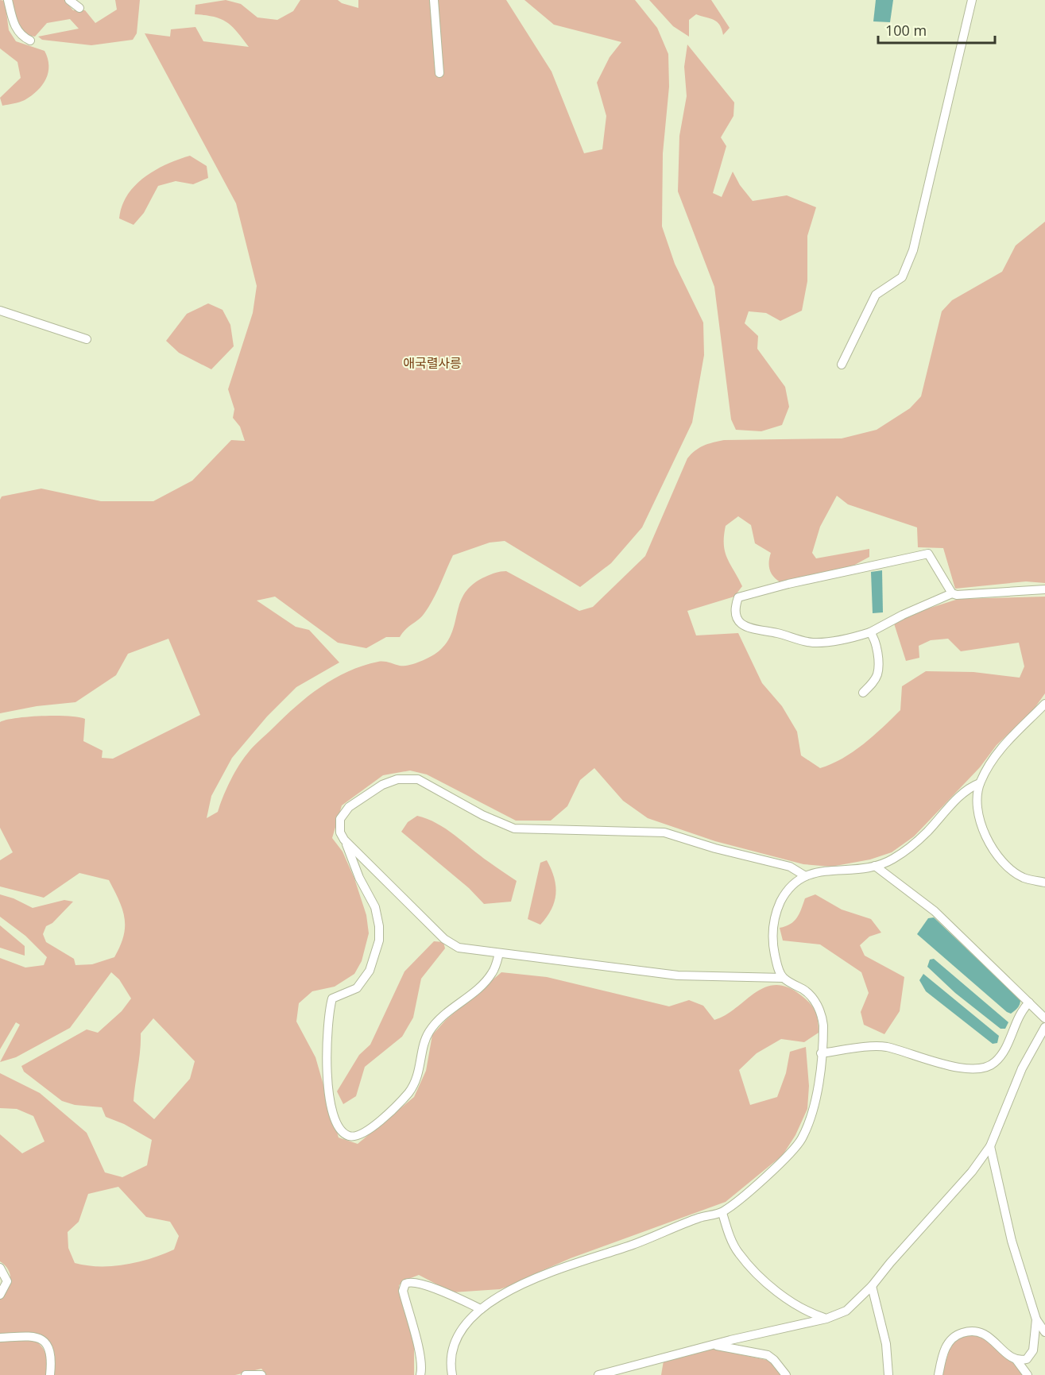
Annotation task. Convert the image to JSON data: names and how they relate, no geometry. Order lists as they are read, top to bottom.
{
  "parks": ["애국렬사릉"],
  "scale_bar": "100 m"
}
